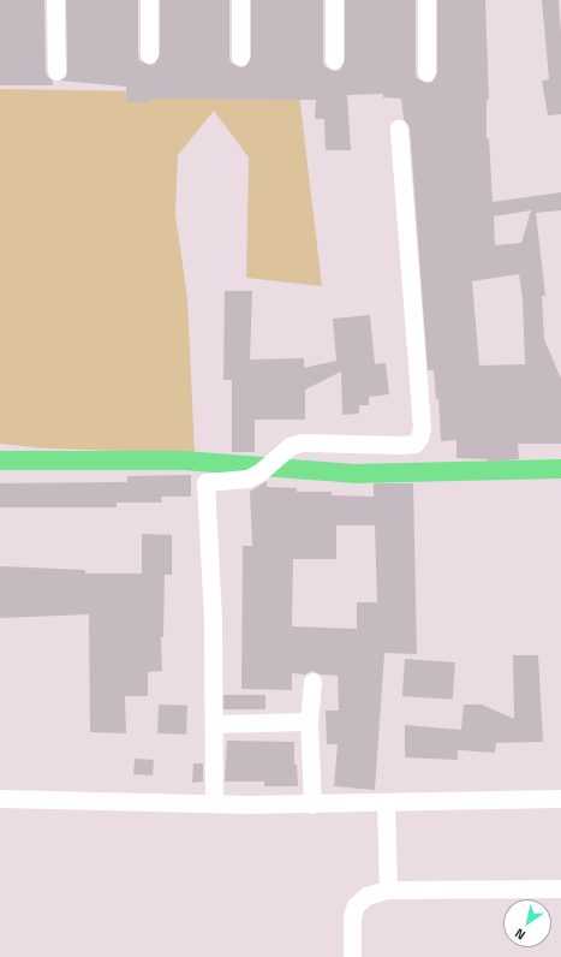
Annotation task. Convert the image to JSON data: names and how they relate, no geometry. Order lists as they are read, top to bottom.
{
  "north": "bottom left"
}
